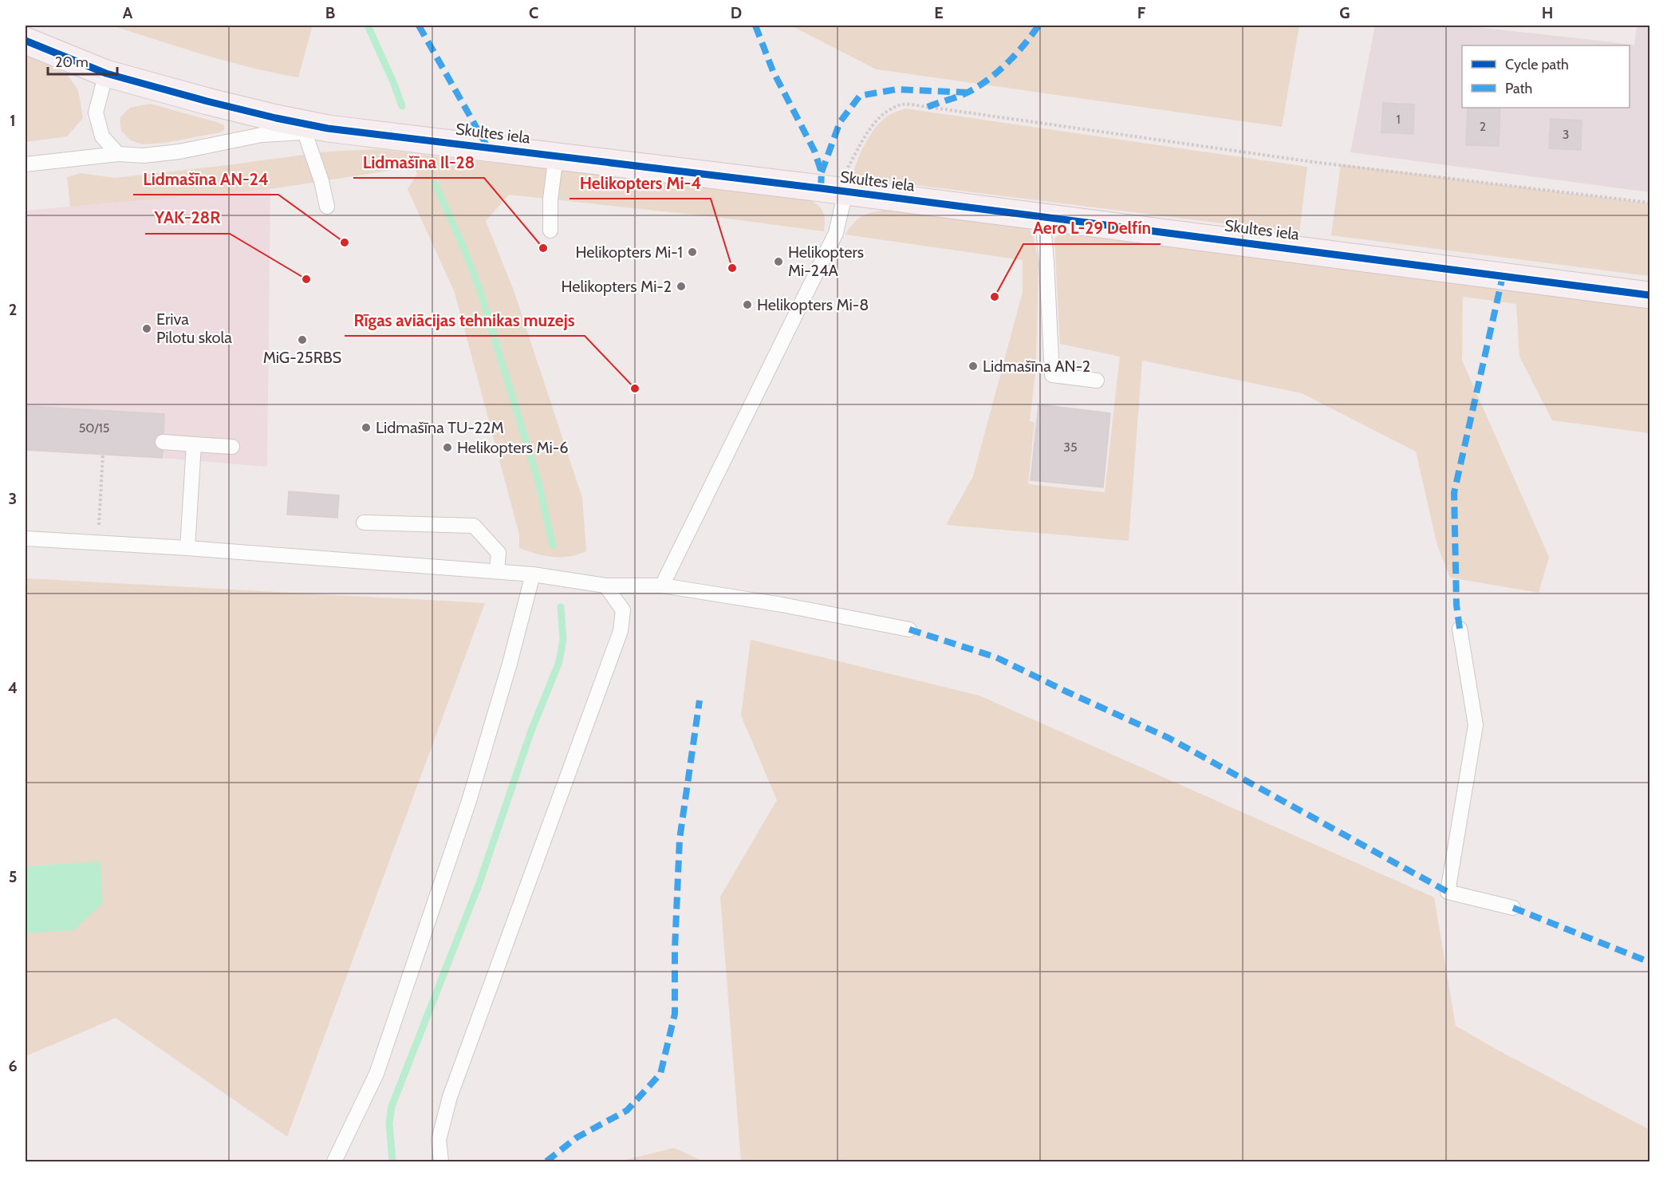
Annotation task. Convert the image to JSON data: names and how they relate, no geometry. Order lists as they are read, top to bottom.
{
  "streets": {
    "main road": ["Skultes iela"]
  },
  "places": [
    "Lidmašīna AN-24",
    "Lidmašīna Il-28",
    "Helikopters Mi-1",
    "Helikopters Mi-24A",
    "Helikopters Mi-4",
    "YAK-28R",
    "Helikopters Mi-2",
    "Aero L-29 Delfín",
    "Helikopters Mi-8",
    "Eriva Pilotu skola",
    "MiG-25RBS",
    "Lidmašīna AN-2",
    "Rīgas aviācijas tehnikas muzejs",
    "Lidmašīna TU-22M",
    "Helikopters Mi-6"
  ],
  "house_numbers": [
    "1",
    "2",
    "3",
    "50/15",
    "35"
  ],
  "legend": ["Cycle path", "Path"],
  "scale_bar": "20 m",
  "grid": {
    "columns": [
      "A",
      "B",
      "C",
      "D",
      "E",
      "F",
      "G",
      "H"
    ],
    "rows": [
      "1",
      "2",
      "3",
      "4",
      "5",
      "6"
    ]
  }
}
